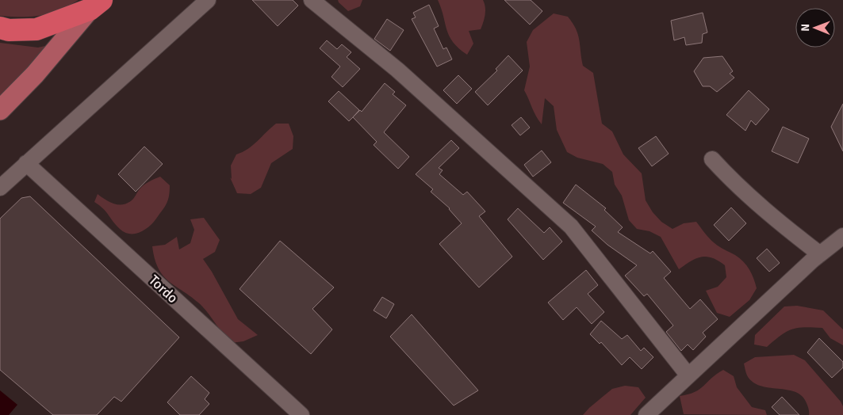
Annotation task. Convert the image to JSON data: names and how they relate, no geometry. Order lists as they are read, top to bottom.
{
  "streets": {
    "street": ["Tordo"]
  },
  "north": "left"
}
